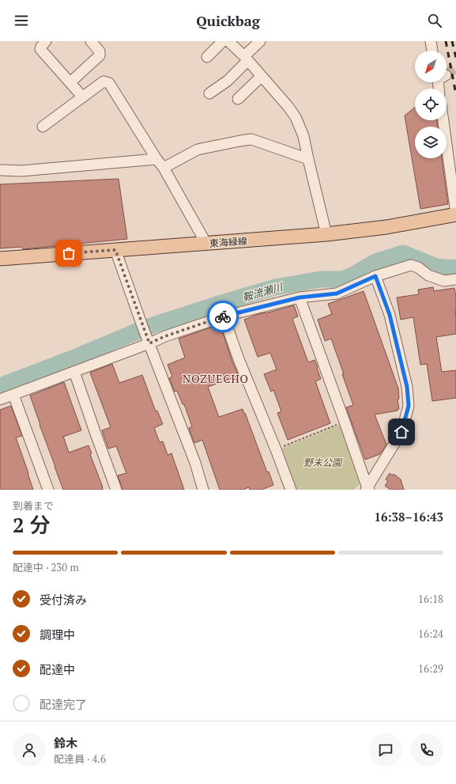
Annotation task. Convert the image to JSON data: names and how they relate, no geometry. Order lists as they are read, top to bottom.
{
  "streets": {
    "main road": ["東海緑線"]
  },
  "districts": ["NOZUECHO"],
  "water": ["鞍流瀬川"],
  "parks": ["野末公園"],
  "north": "bottom left",
  "page": {
    "header": "Quickbag",
    "heading": ["2 分", "到着まで", "16:38–16:43"],
    "panel": ["鈴木", "配達員 · 4.6"],
    "bar": "配達中 · 230 m",
    "list": [
      ["受付済み", "16:18"],
      ["調理中", "16:24"],
      ["配達中", "16:29"],
      "配達完了"
    ]
  }
}
